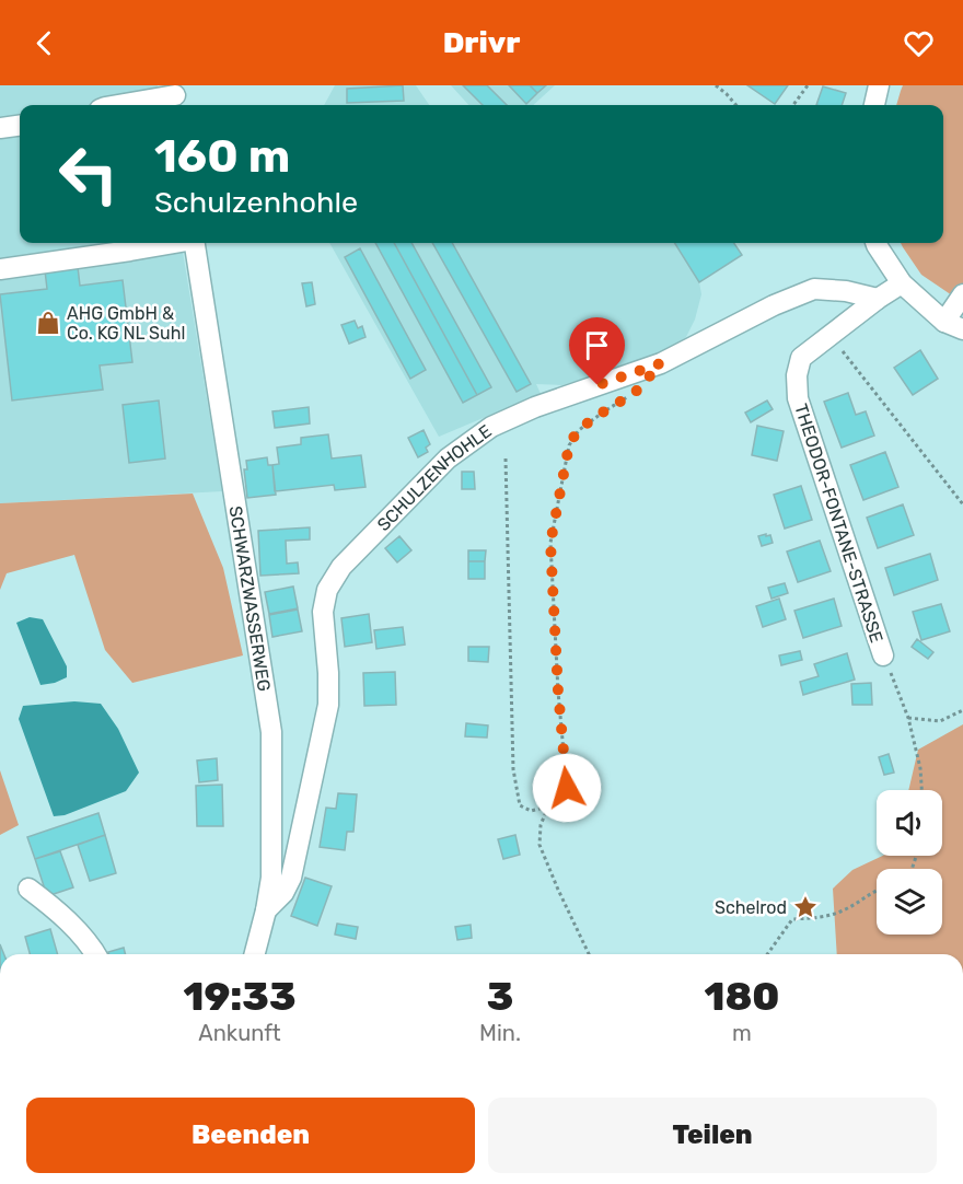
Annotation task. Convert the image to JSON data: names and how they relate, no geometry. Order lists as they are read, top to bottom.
{
  "streets": {
    "street": ["SCHULZENHOHLE", "THEODOR-FONTANE-STRASSE", "SCHWARZWASSERWEG"]
  },
  "crossings": [
    ["SCHULZENHOHLE", "THEODOR-FONTANE-STRASSE"],
    ["SCHULZENHOHLE", "SCHWARZWASSERWEG"]
  ],
  "places": {
    "shop": ["AHG GmbH & Co. KG NL Suhl"],
    "place": ["Schelrod"]
  },
  "page": {
    "header": "Drivr",
    "turn": ["160 m", "Schulzenhohle"],
    "eta": [
      "19:33",
      "Ankunft",
      "3",
      "Min.",
      "180",
      "m"
    ],
    "buttons": ["Beenden", "Teilen"]
  }
}
